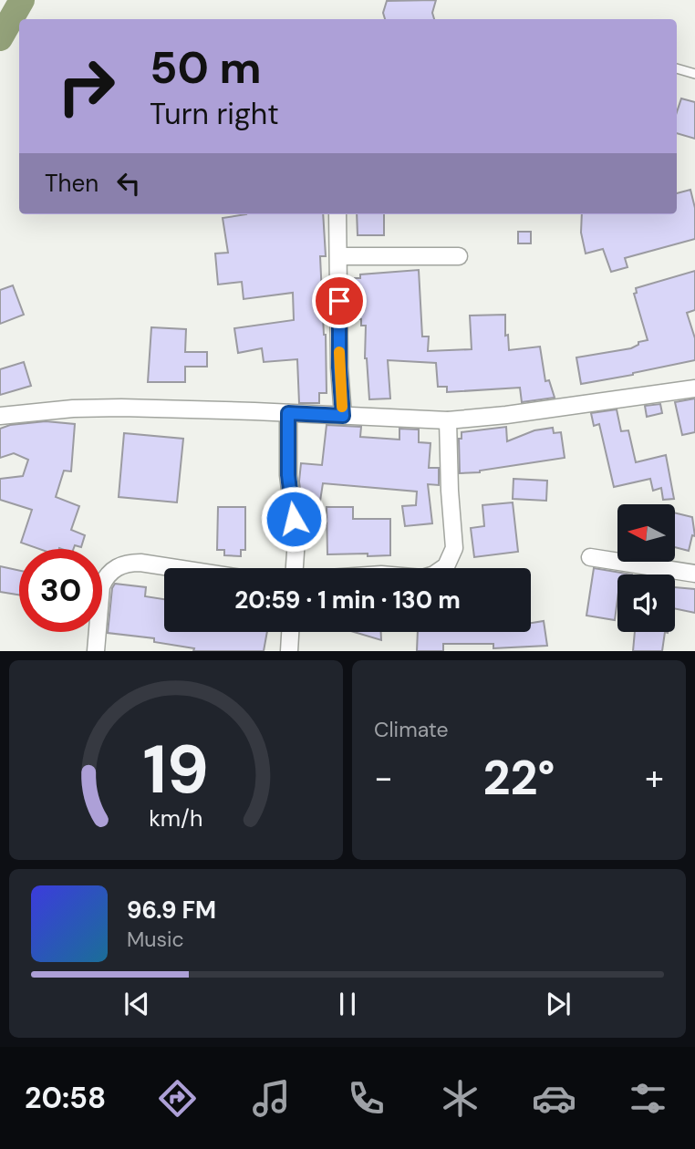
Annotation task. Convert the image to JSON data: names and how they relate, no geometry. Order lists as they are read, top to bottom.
{
  "north": "left",
  "page": {
    "turn": ["50 m", "Turn right"],
    "then": "Then",
    "limit": "30",
    "trip": "20:59 · 1 min · 130 m",
    "tile": "Climate",
    "heat": ["−", "22°", "+"],
    "song": ["96.9 FM", "Music"],
    "tabs": "20:58",
    "gauge": ["19", "km/h"]
  }
}
